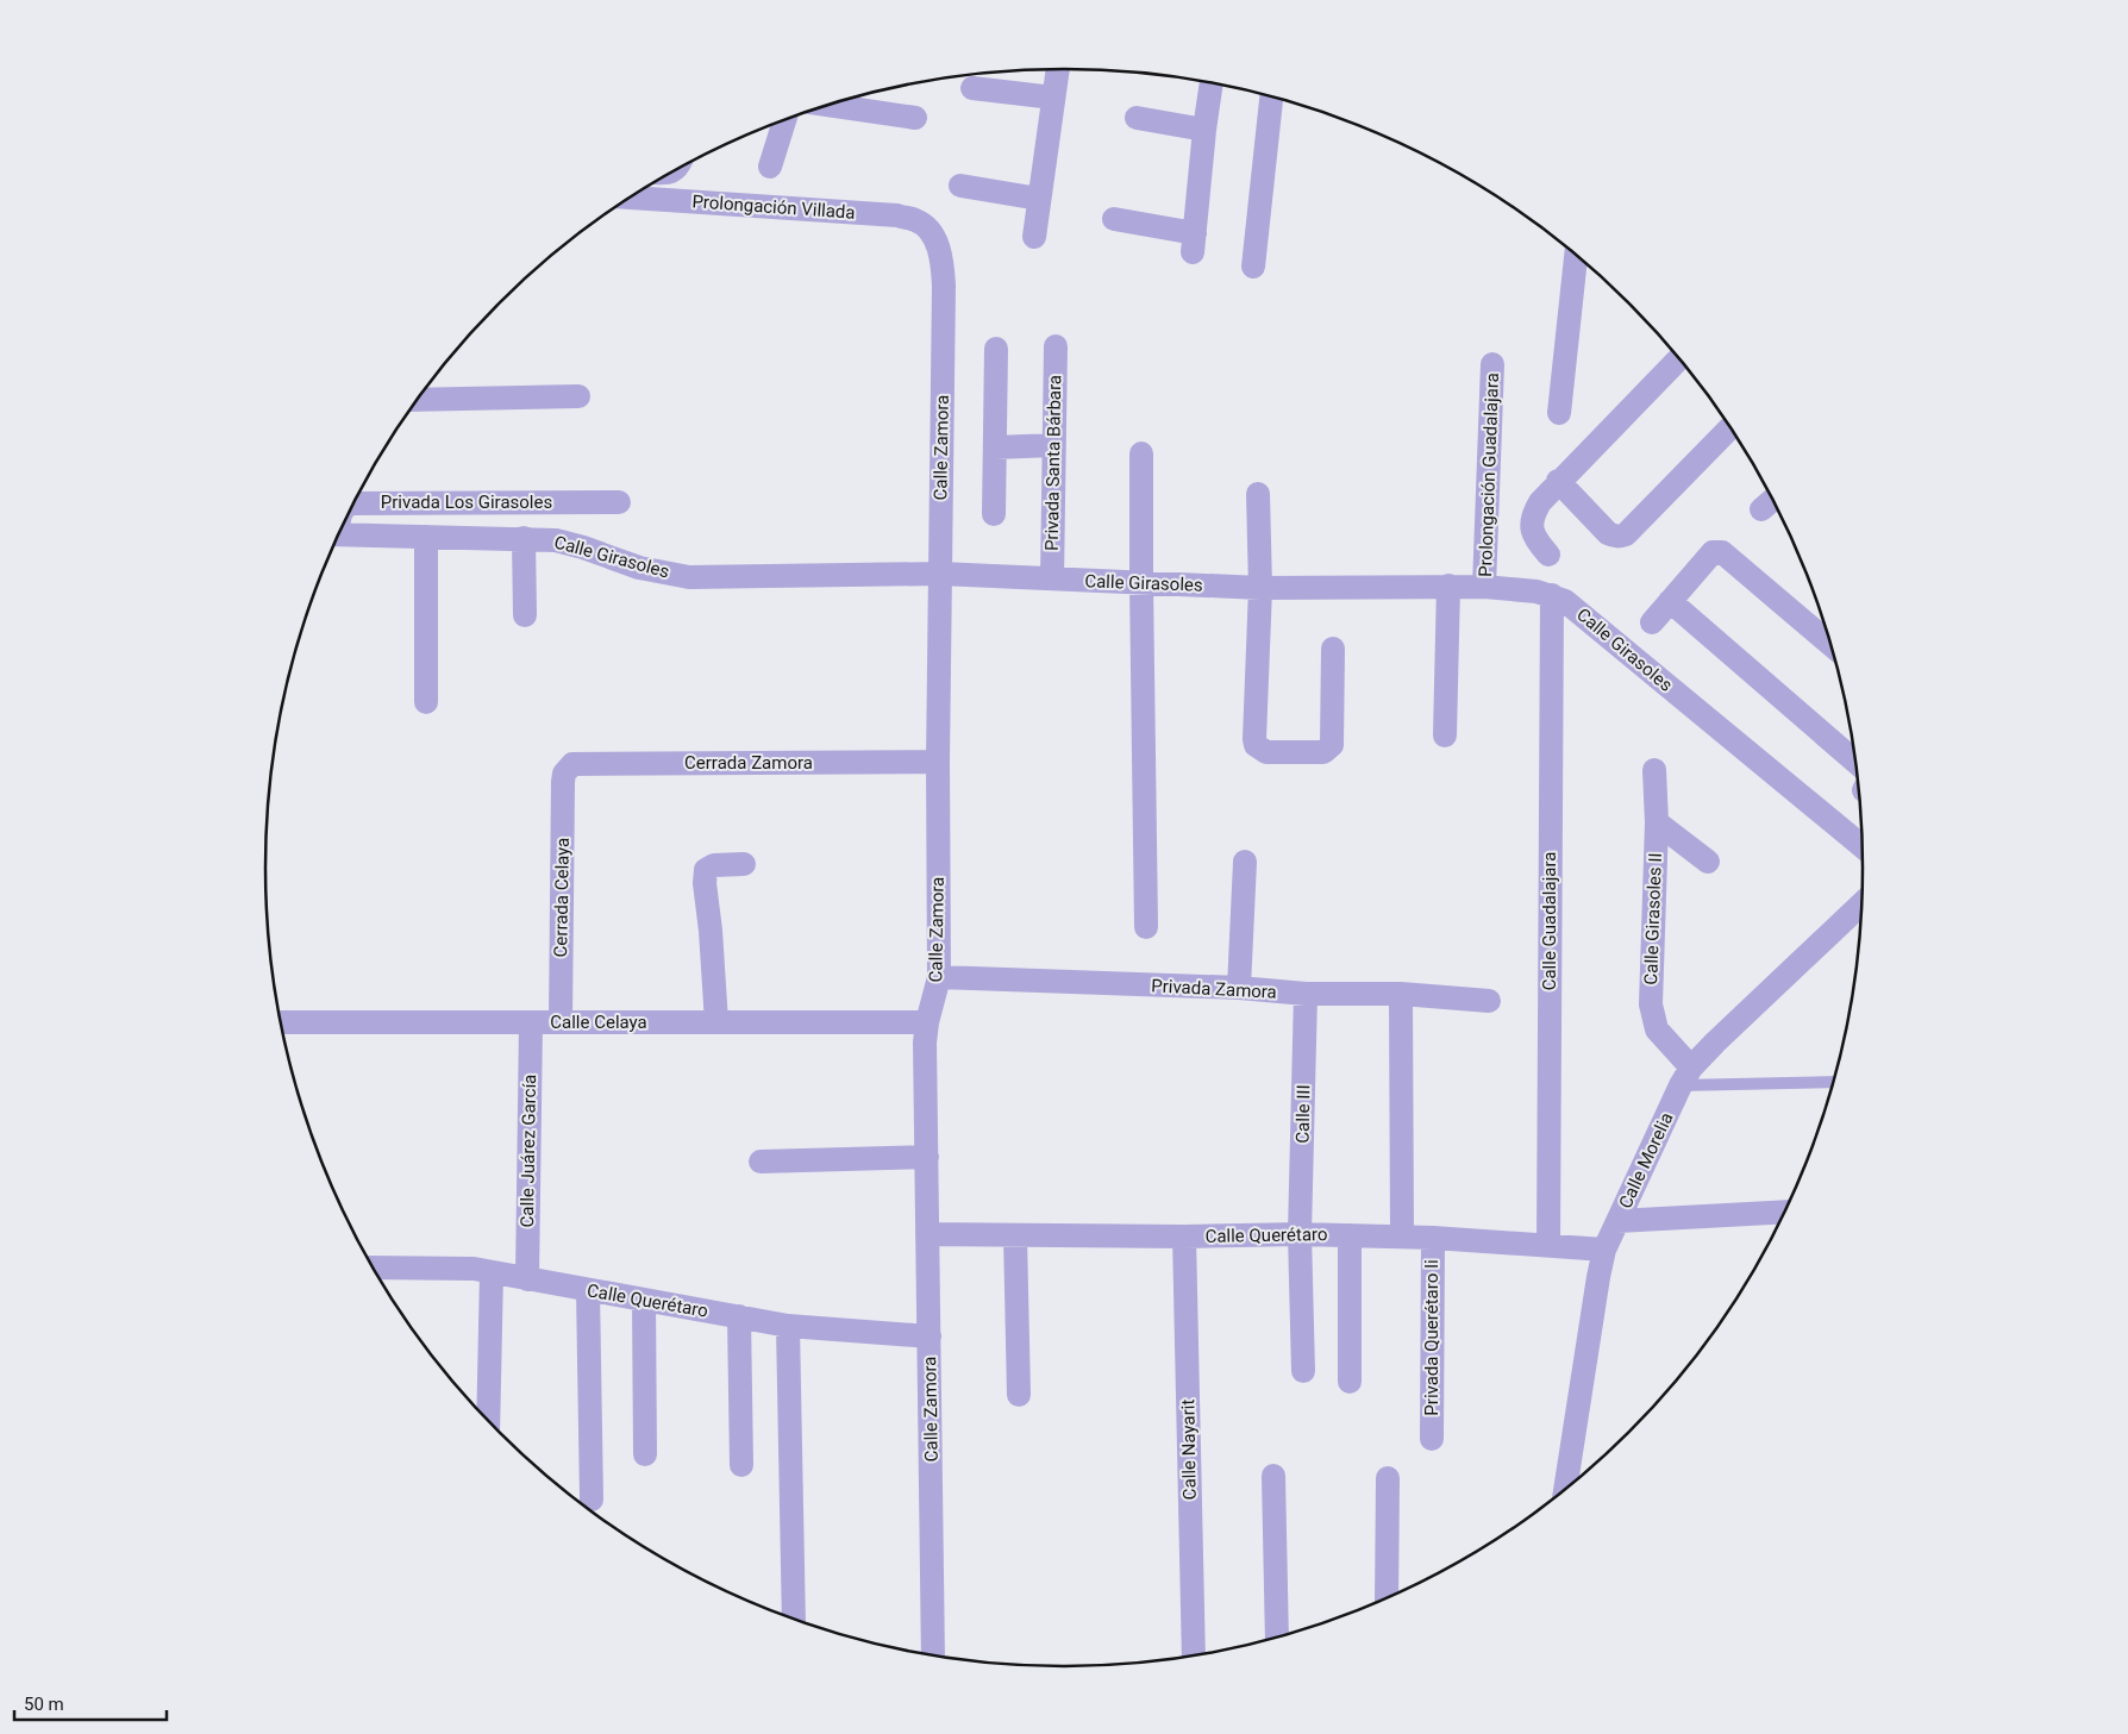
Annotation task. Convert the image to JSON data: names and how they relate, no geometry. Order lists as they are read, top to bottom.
{
  "streets": {
    "street": [
      "Prolongación Villada",
      "Calle Zamora",
      "Privada Santa Bárbara",
      "Prolongación Guadalajara",
      "Privada Los Girasoles",
      "Calle Girasoles",
      "Cerrada Zamora",
      "Cerrada Celaya",
      "Calle Girasoles II",
      "Calle Guadalajara",
      "Privada Zamora",
      "Calle Celaya",
      "Calle III",
      "Calle Juárez García",
      "Calle Morelia",
      "Calle Querétaro",
      "Privada Querétaro Ii",
      "Calle Nayarit"
    ]
  },
  "crossings": [
    ["Prolongación Villada", "Calle Zamora"],
    ["Calle Zamora", "Calle Girasoles"],
    ["Calle Zamora", "Cerrada Zamora"],
    ["Calle Zamora", "Privada Zamora"],
    ["Calle Zamora", "Calle Celaya"],
    ["Calle Zamora", "Calle Querétaro"],
    ["Privada Santa Bárbara", "Calle Girasoles"],
    ["Prolongación Guadalajara", "Calle Girasoles"],
    ["Calle Girasoles", "Calle Guadalajara"],
    ["Cerrada Zamora", "Cerrada Celaya"],
    ["Cerrada Celaya", "Calle Celaya"],
    ["Calle Girasoles II", "Calle Morelia"],
    ["Calle Guadalajara", "Calle Querétaro"],
    ["Privada Zamora", "Calle III"],
    ["Calle Celaya", "Calle Juárez García"],
    ["Calle III", "Calle Querétaro"],
    ["Calle Juárez García", "Calle Querétaro"],
    ["Calle Morelia", "Calle Querétaro"],
    ["Calle Querétaro", "Privada Querétaro Ii"],
    ["Calle Querétaro", "Calle Nayarit"]
  ],
  "scale_bar": "50 m"
}
